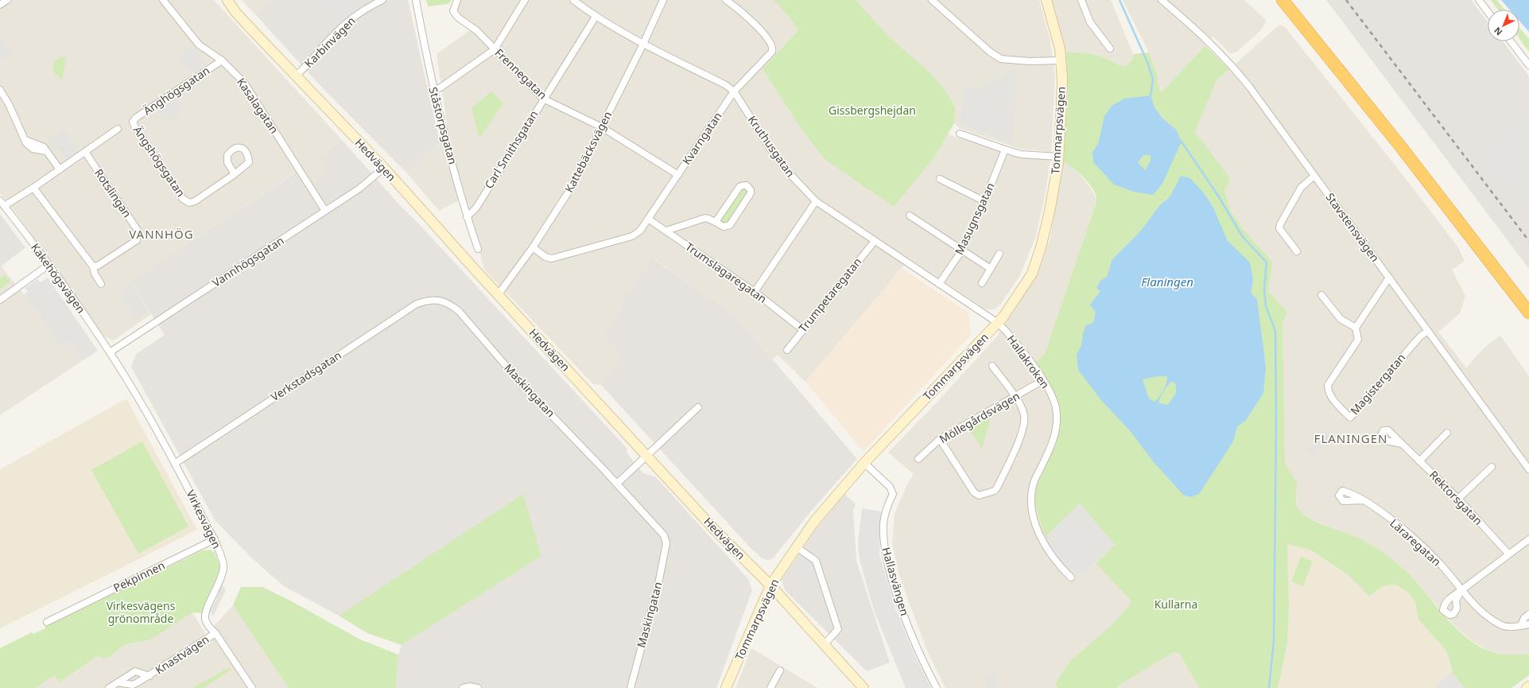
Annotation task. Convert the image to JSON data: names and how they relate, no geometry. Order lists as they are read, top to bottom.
{
  "streets": {
    "main road": ["Tommarpsvägen", "Hedvägen"],
    "street": [
      "Karbinvägen",
      "Frennegatan",
      "Änghögsgatan",
      "Kasalagatan",
      "Ståstorpsgatan",
      "Kvarngatan",
      "Kruthusgatan",
      "Carl Smithsgatan",
      "Kattebäcksvägen",
      "Ängshögsgatan",
      "Rotslingan",
      "Masugnsgatan",
      "Stavstensvägen",
      "Vannhögsgatan",
      "Trumslagaregatan",
      "Kakehögsvägen",
      "Trumpetaregatan",
      "Hallakroken",
      "Verkstadsgatan",
      "Magistergatan",
      "Maskingatan",
      "Möllegårdsvägen",
      "Rektorsgatan",
      "Virkesvägen",
      "Läraregatan",
      "Pekpinnen",
      "Hallasvängen",
      "Knastvägen"
    ]
  },
  "crossings": [
    ["Karbinvägen", "Hedvägen"],
    ["Frennegatan", "Kvarngatan"],
    ["Frennegatan", "Carl Smithsgatan"],
    ["Frennegatan", "Kattebäcksvägen"],
    ["Änghögsgatan", "Kasalagatan"],
    ["Änghögsgatan", "Ängshögsgatan"],
    ["Kasalagatan", "Vannhögsgatan"],
    ["Ståstorpsgatan", "Carl Smithsgatan"],
    ["Tommarpsvägen", "Kruthusgatan"],
    ["Tommarpsvägen", "Hedvägen"],
    ["Tommarpsvägen", "Hallakroken"],
    ["Tommarpsvägen", "Hallasvängen"],
    ["Kvarngatan", "Kruthusgatan"],
    ["Kvarngatan", "Kattebäcksvägen"],
    ["Kvarngatan", "Trumslagaregatan"],
    ["Kruthusgatan", "Carl Smithsgatan"],
    ["Kruthusgatan", "Kattebäcksvägen"],
    ["Kruthusgatan", "Masugnsgatan"],
    ["Kruthusgatan", "Trumpetaregatan"],
    ["Kruthusgatan", "Hallakroken"],
    ["Kattebäcksvägen", "Hedvägen"],
    ["Hedvägen", "Vannhögsgatan"],
    ["Stavstensvägen", "Magistergatan"],
    ["Vannhögsgatan", "Kakehögsvägen"],
    ["Vannhögsgatan", "Virkesvägen"],
    ["Trumslagaregatan", "Trumpetaregatan"],
    ["Kakehögsvägen", "Virkesvägen"],
    ["Hallakroken", "Möllegårdsvägen"],
    ["Verkstadsgatan", "Maskingatan"],
    ["Verkstadsgatan", "Virkesvägen"],
    ["Virkesvägen", "Pekpinnen"],
    ["Virkesvägen", "Knastvägen"]
  ],
  "districts": ["VANNHÖG", "FLANINGEN"],
  "water": ["Flaningen"],
  "parks": ["Gissbergshejdan", "Kullarna", "Virkesvägens grönområde"],
  "north": "bottom left"
}
